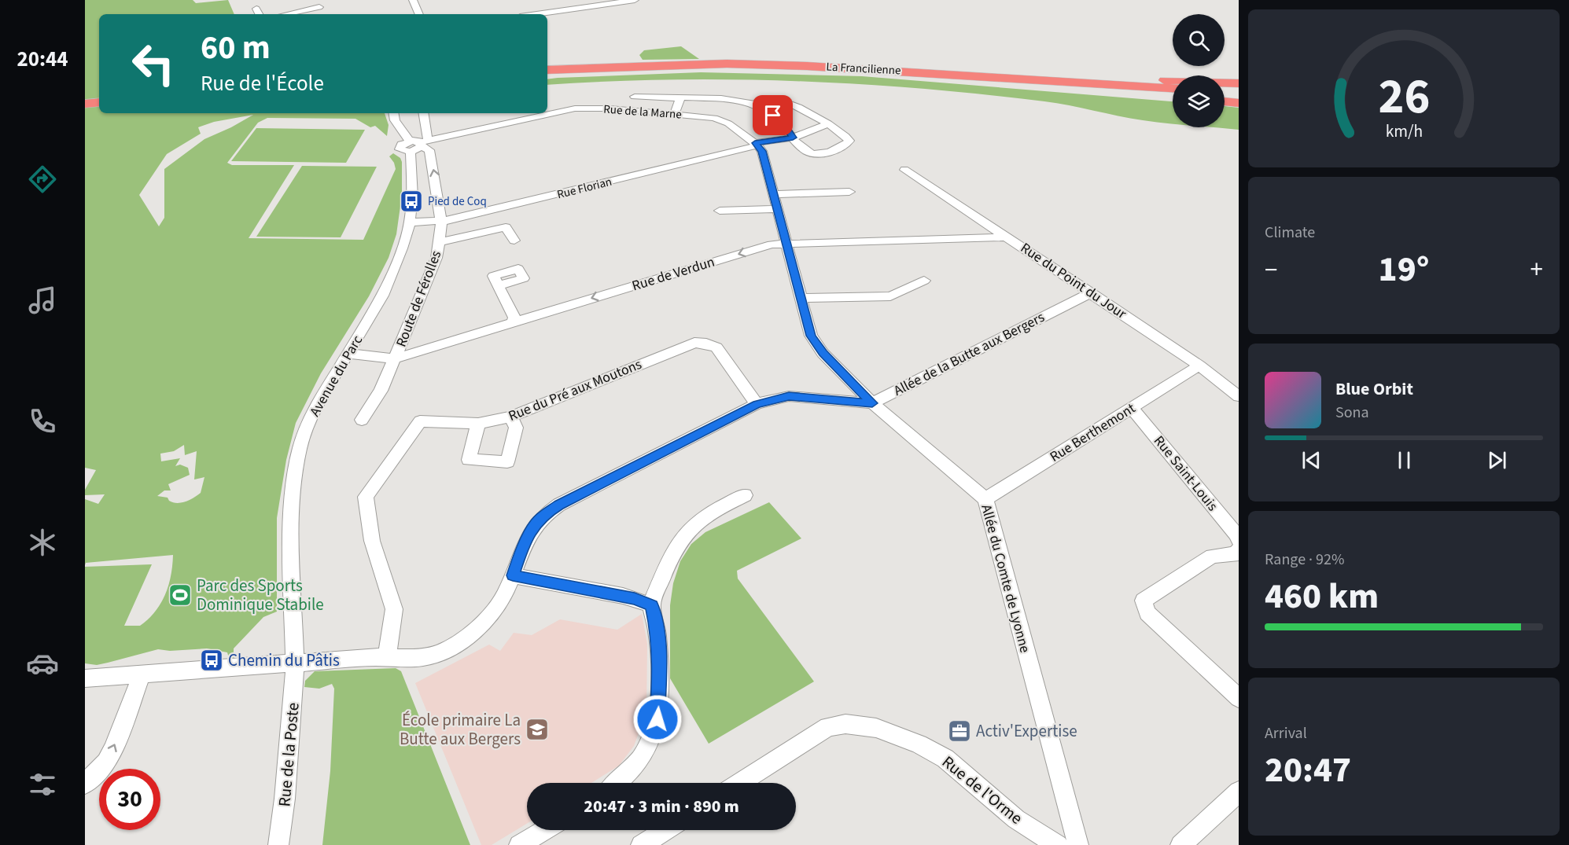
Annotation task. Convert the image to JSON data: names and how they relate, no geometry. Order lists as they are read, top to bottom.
{
  "streets": {
    "highway": ["La Francilienne"],
    "street": [
      "Rue de la Marne",
      "Rue Florian",
      "Rue de Verdun",
      "Rue du Point du Jour",
      "Route de Férolles",
      "Allée de la Butte aux Bergers",
      "Avenue du Parc",
      "Rue du Pré aux Moutons",
      "Rue Berthemont",
      "Rue Saint-Louis",
      "Allée du Comte de Lyonne",
      "Rue de la Poste",
      "Rue de l'Orme"
    ]
  },
  "crossings": [
    ["Rue de la Marne", "Rue Florian"],
    ["Rue de la Marne", "Route de Férolles"],
    ["Rue de la Marne", "Avenue du Parc"],
    ["Rue Florian", "Route de Férolles"],
    ["Rue Florian", "Avenue du Parc"],
    ["Rue de Verdun", "Rue du Point du Jour"],
    ["Rue de Verdun", "Route de Férolles"],
    ["Rue de Verdun", "Avenue du Parc"],
    ["Rue de Verdun", "Allée du Comte de Lyonne"],
    ["Rue du Point du Jour", "Allée de la Butte aux Bergers"],
    ["Rue du Point du Jour", "Rue Berthemont"],
    ["Route de Férolles", "Avenue du Parc"],
    ["Allée de la Butte aux Bergers", "Allée du Comte de Lyonne"],
    ["Avenue du Parc", "Rue de la Poste"],
    ["Rue Berthemont", "Rue Saint-Louis"],
    ["Rue Berthemont", "Allée du Comte de Lyonne"]
  ],
  "one_way": ["Rue de Verdun"],
  "places": {
    "bus stop": ["Pied de Coq", "Chemin du Pâtis"],
    "sports": ["Parc des Sports Dominique Stabile"],
    "school or university": ["École primaire La Butte aux Bergers"],
    "office": ["Activ'Expertise"]
  },
  "page": {
    "tabs": "20:44",
    "turn": ["60 m", "Rue de l'École"],
    "tile": [
      "Climate",
      ["Range · 92%", "460 km"],
      ["Arrival", "20:47"]
    ],
    "heat": ["−", "19°", "+"],
    "song": ["Blue Orbit", "Sona"],
    "limit": "30",
    "trip": "20:47 · 3 min · 890 m",
    "gauge": ["26", "km/h"]
  }
}
